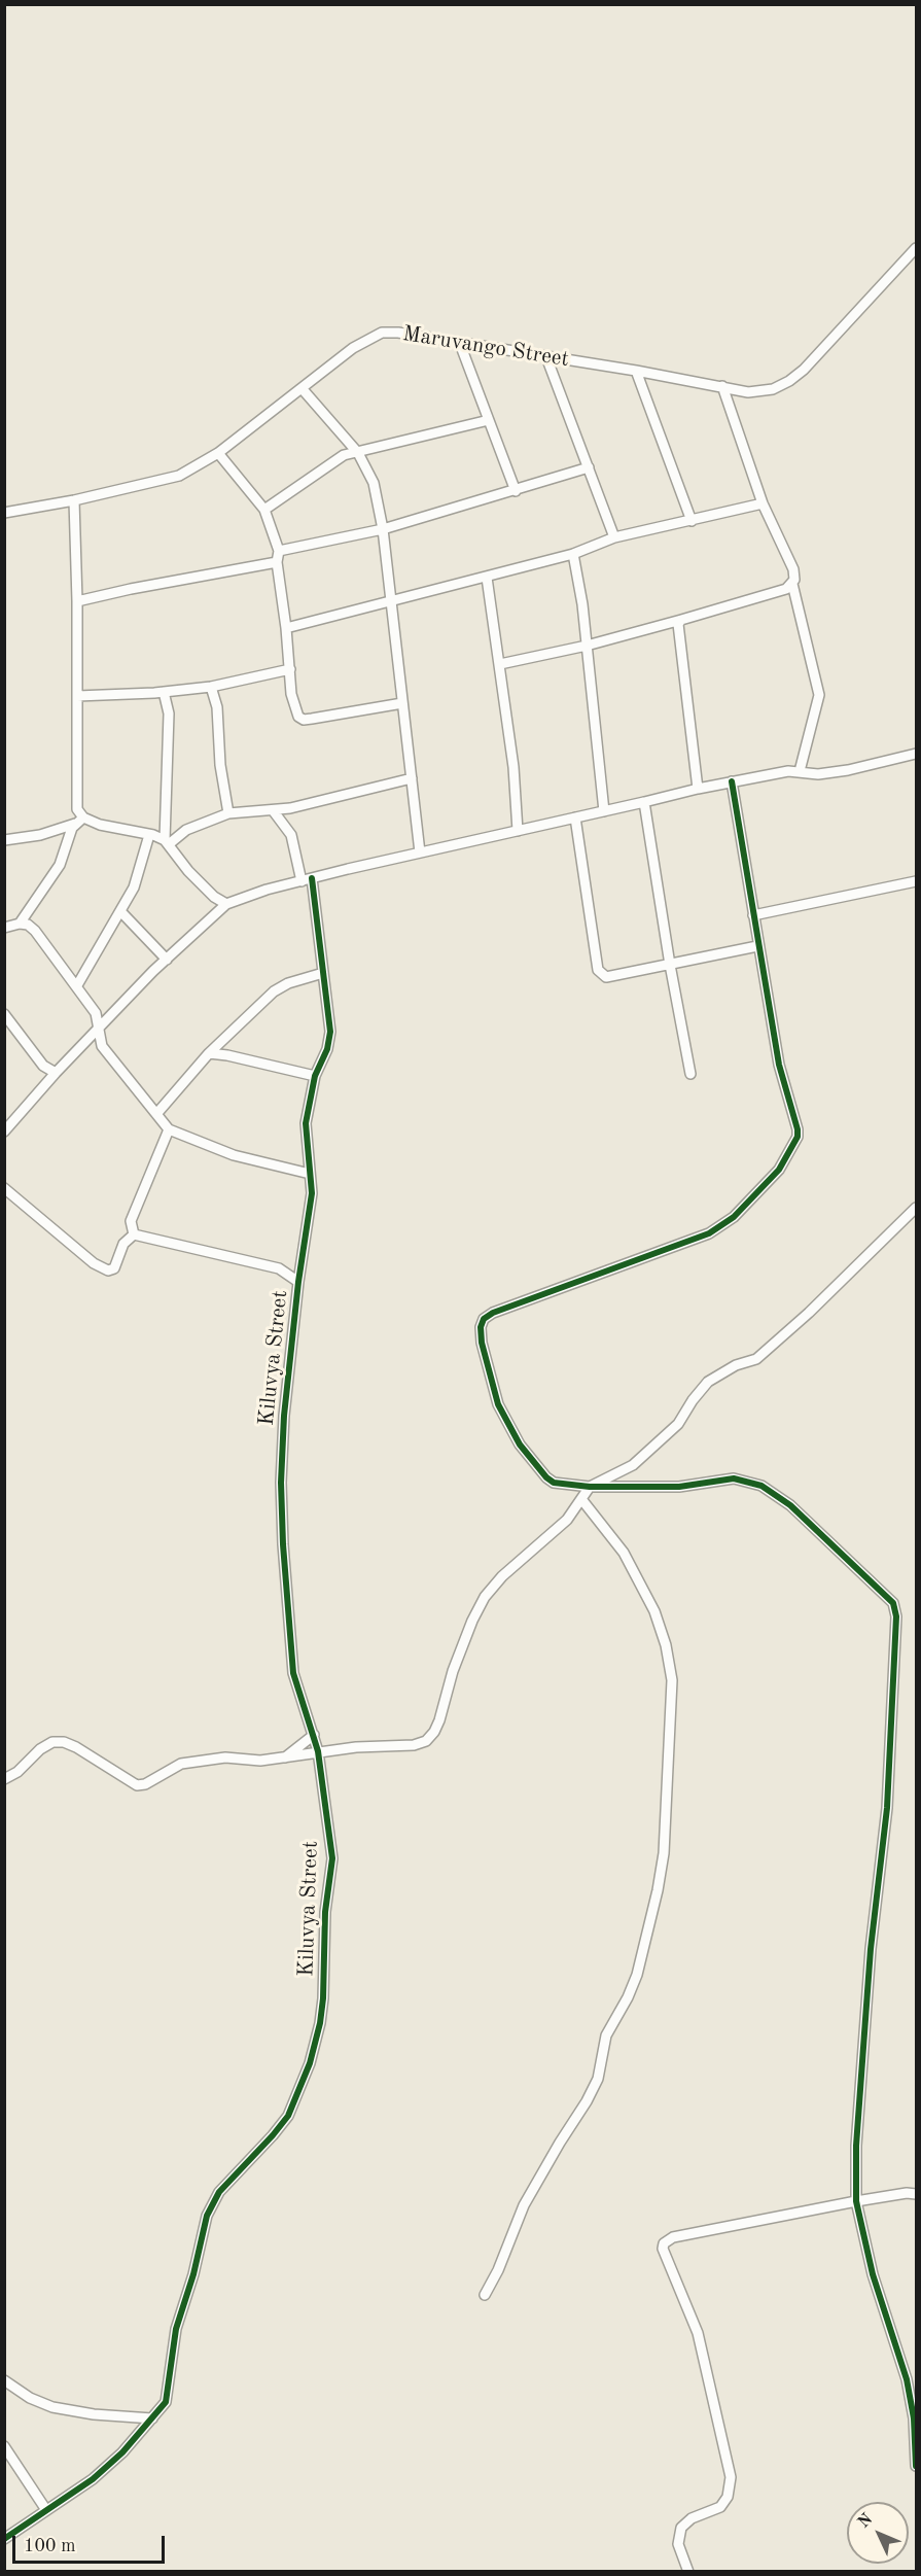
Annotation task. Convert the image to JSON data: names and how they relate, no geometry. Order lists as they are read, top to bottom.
{
  "streets": {
    "street": ["Maruvango Street", "Kiluvya Street"]
  },
  "scale_bar": "100 m",
  "north": "top left"
}
